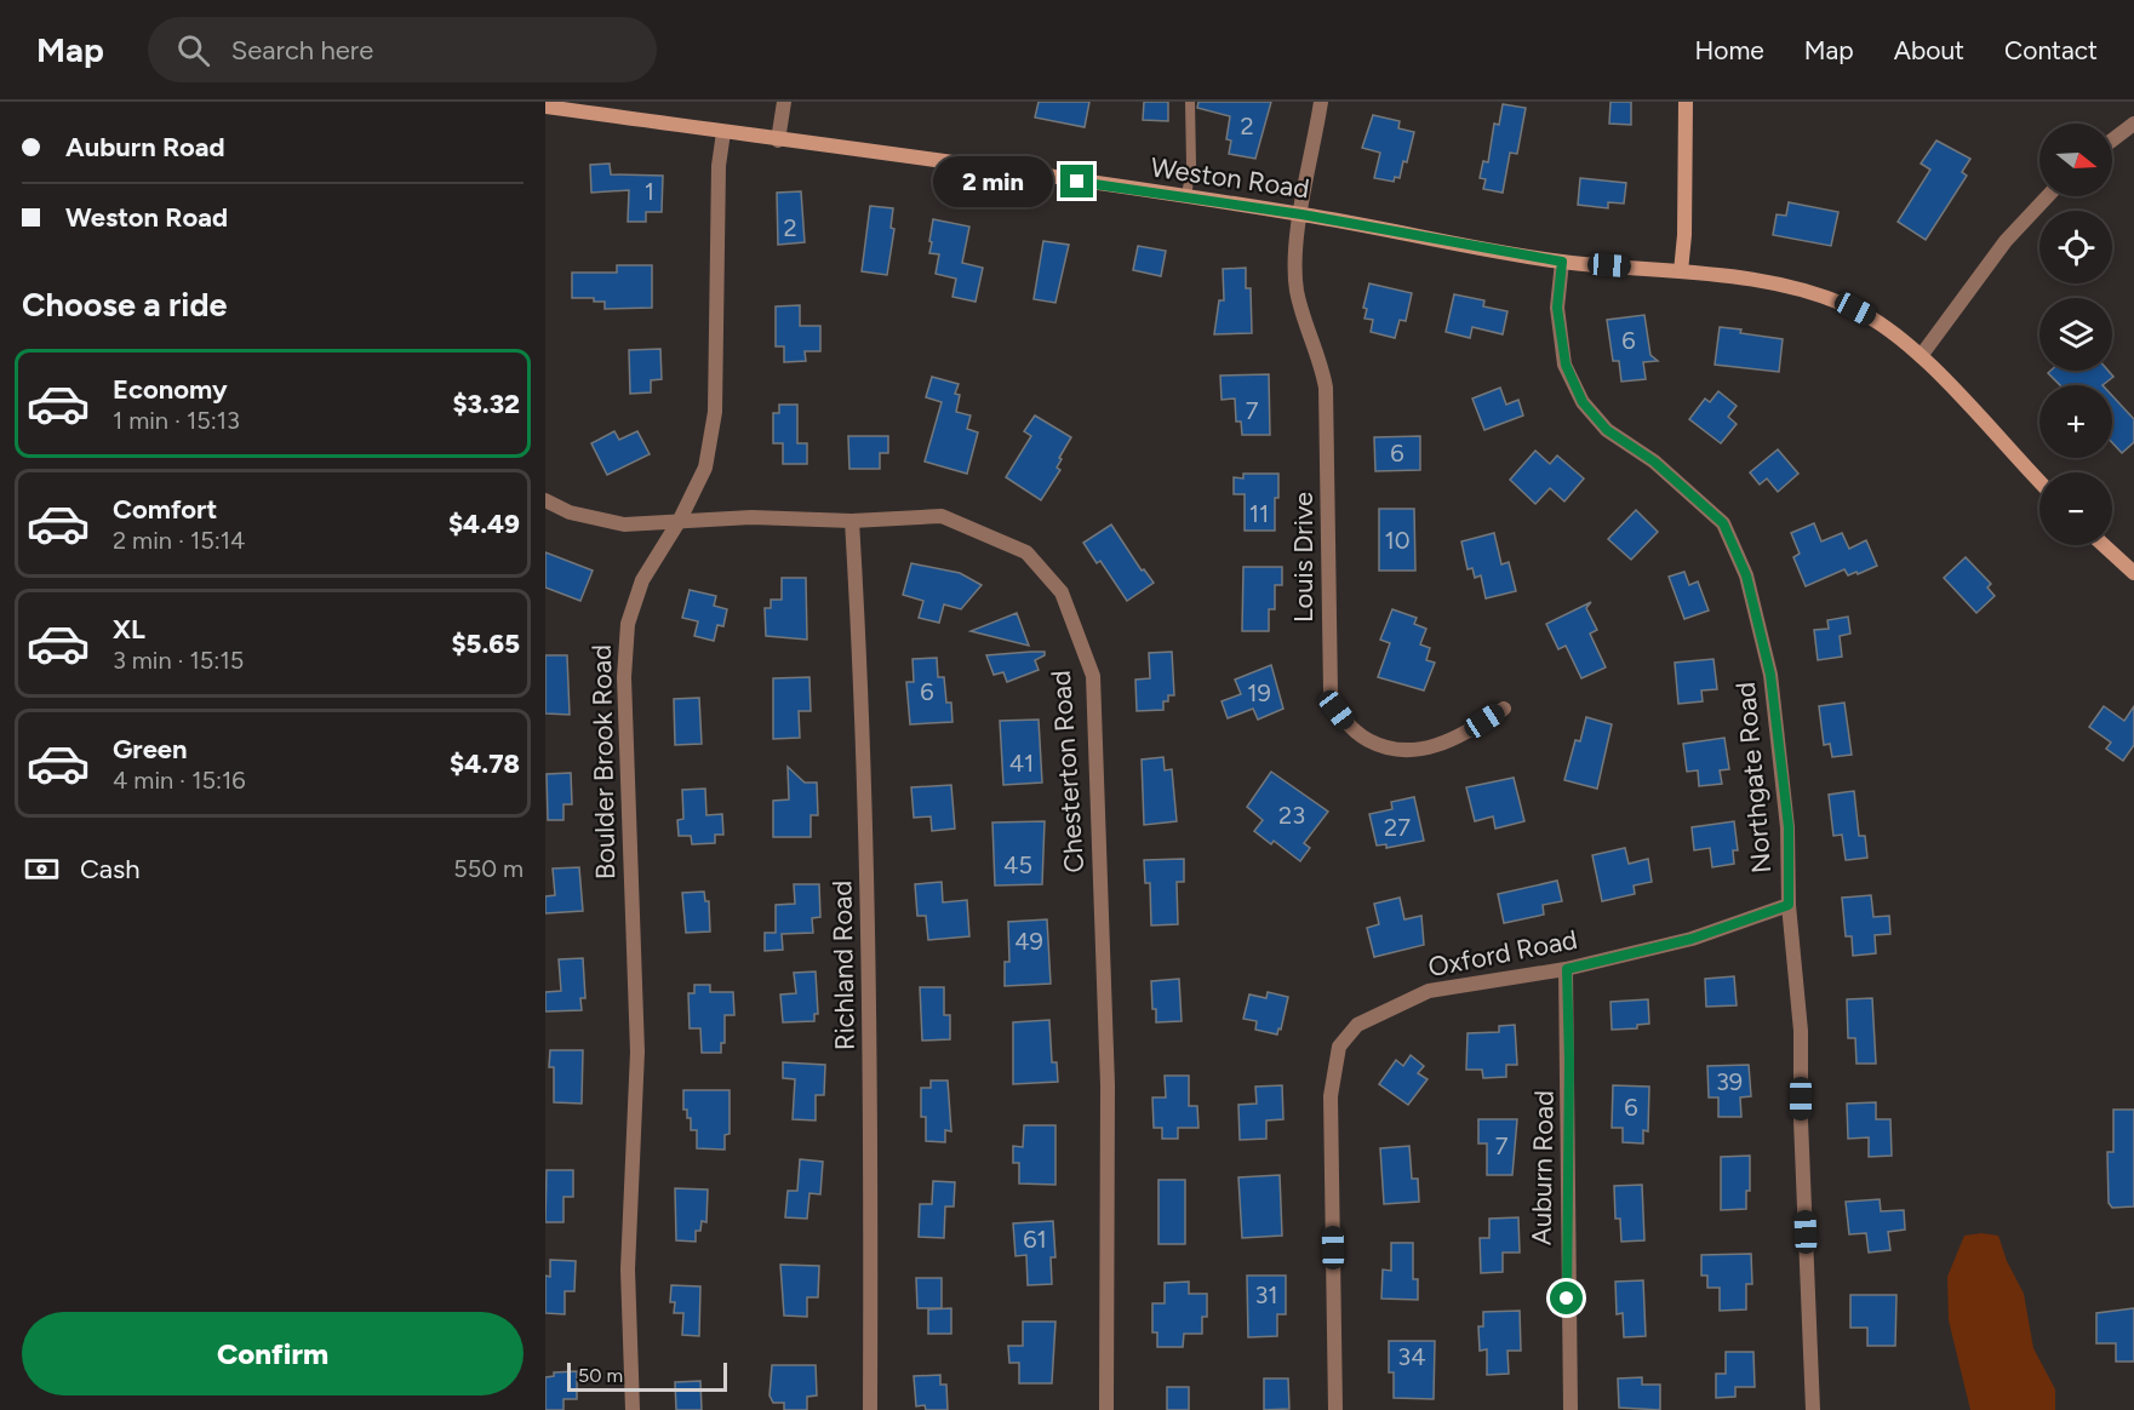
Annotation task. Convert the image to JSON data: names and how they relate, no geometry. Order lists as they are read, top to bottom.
{
  "streets": {
    "main road": ["Weston Road"],
    "street": [
      "Louis Drive",
      "Boulder Brook Road",
      "Chesterton Road",
      "Northgate Road",
      "Oxford Road",
      "Richland Road",
      "Auburn Road"
    ]
  },
  "crossings": [
    ["Weston Road", "Louis Drive"],
    ["Weston Road", "Boulder Brook Road"],
    ["Weston Road", "Northgate Road"],
    ["Boulder Brook Road", "Chesterton Road"],
    ["Chesterton Road", "Richland Road"],
    ["Northgate Road", "Oxford Road"],
    ["Oxford Road", "Auburn Road"]
  ],
  "house_numbers": [
    "2",
    "1",
    "2",
    "6",
    "7",
    "6",
    "11",
    "10",
    "6",
    "19",
    "41",
    "23",
    "27",
    "45",
    "49",
    "39",
    "6",
    "7",
    "61",
    "31",
    "34"
  ],
  "scale_bar": "50 m",
  "north": "right",
  "page": {
    "header": "Map",
    "search": "Search here",
    "nav": [
      "Home",
      "Map",
      "About",
      "Contact"
    ],
    "banner": ["Auburn Road", "Weston Road"],
    "map_buttons": ["+", "−"],
    "bubble": "2 min",
    "heading": "Choose a ride",
    "list": [
      {
        "name": "Economy",
        "note": "1 min · 15:13",
        "value": "$3.32"
      },
      {
        "name": "Comfort",
        "note": "2 min · 15:14",
        "value": "$4.49"
      },
      {
        "name": "XL",
        "note": "3 min · 15:15",
        "value": "$5.65"
      },
      {
        "name": "Green",
        "note": "4 min · 15:16",
        "value": "$4.78"
      }
    ],
    "pay": ["Cash", "550 m"],
    "buttons": "Confirm",
    "scale": "50 m"
  }
}
